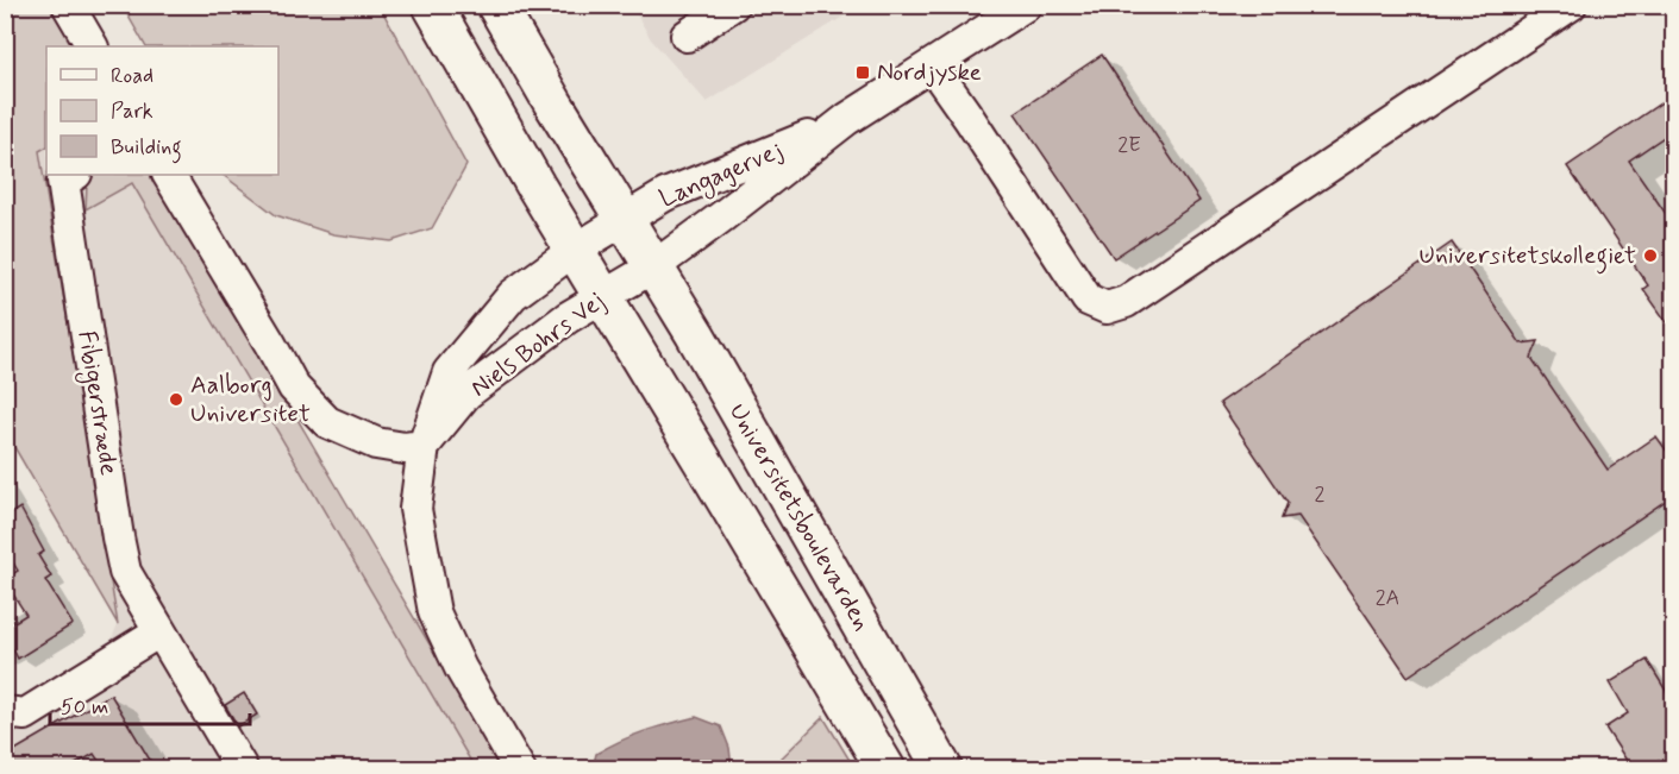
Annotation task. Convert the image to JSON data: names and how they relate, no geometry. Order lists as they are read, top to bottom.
{
  "streets": {
    "main road": ["Universitetsboulevarden"],
    "street": ["Langagervej", "Niels Bohrs Vej", "Fibigerstræde"]
  },
  "crossings": [
    ["Langagervej", "Niels Bohrs Vej"],
    ["Langagervej", "Universitetsboulevarden"],
    ["Niels Bohrs Vej", "Universitetsboulevarden"]
  ],
  "places": {
    "transit": ["Nordjyske"],
    "other": ["Universitetskollegiet", "Aalborg Universitet"]
  },
  "house_numbers": ["2E", "2", "2A"],
  "legend": ["Road", "Park", "Building"],
  "scale_bar": "50 m"
}
